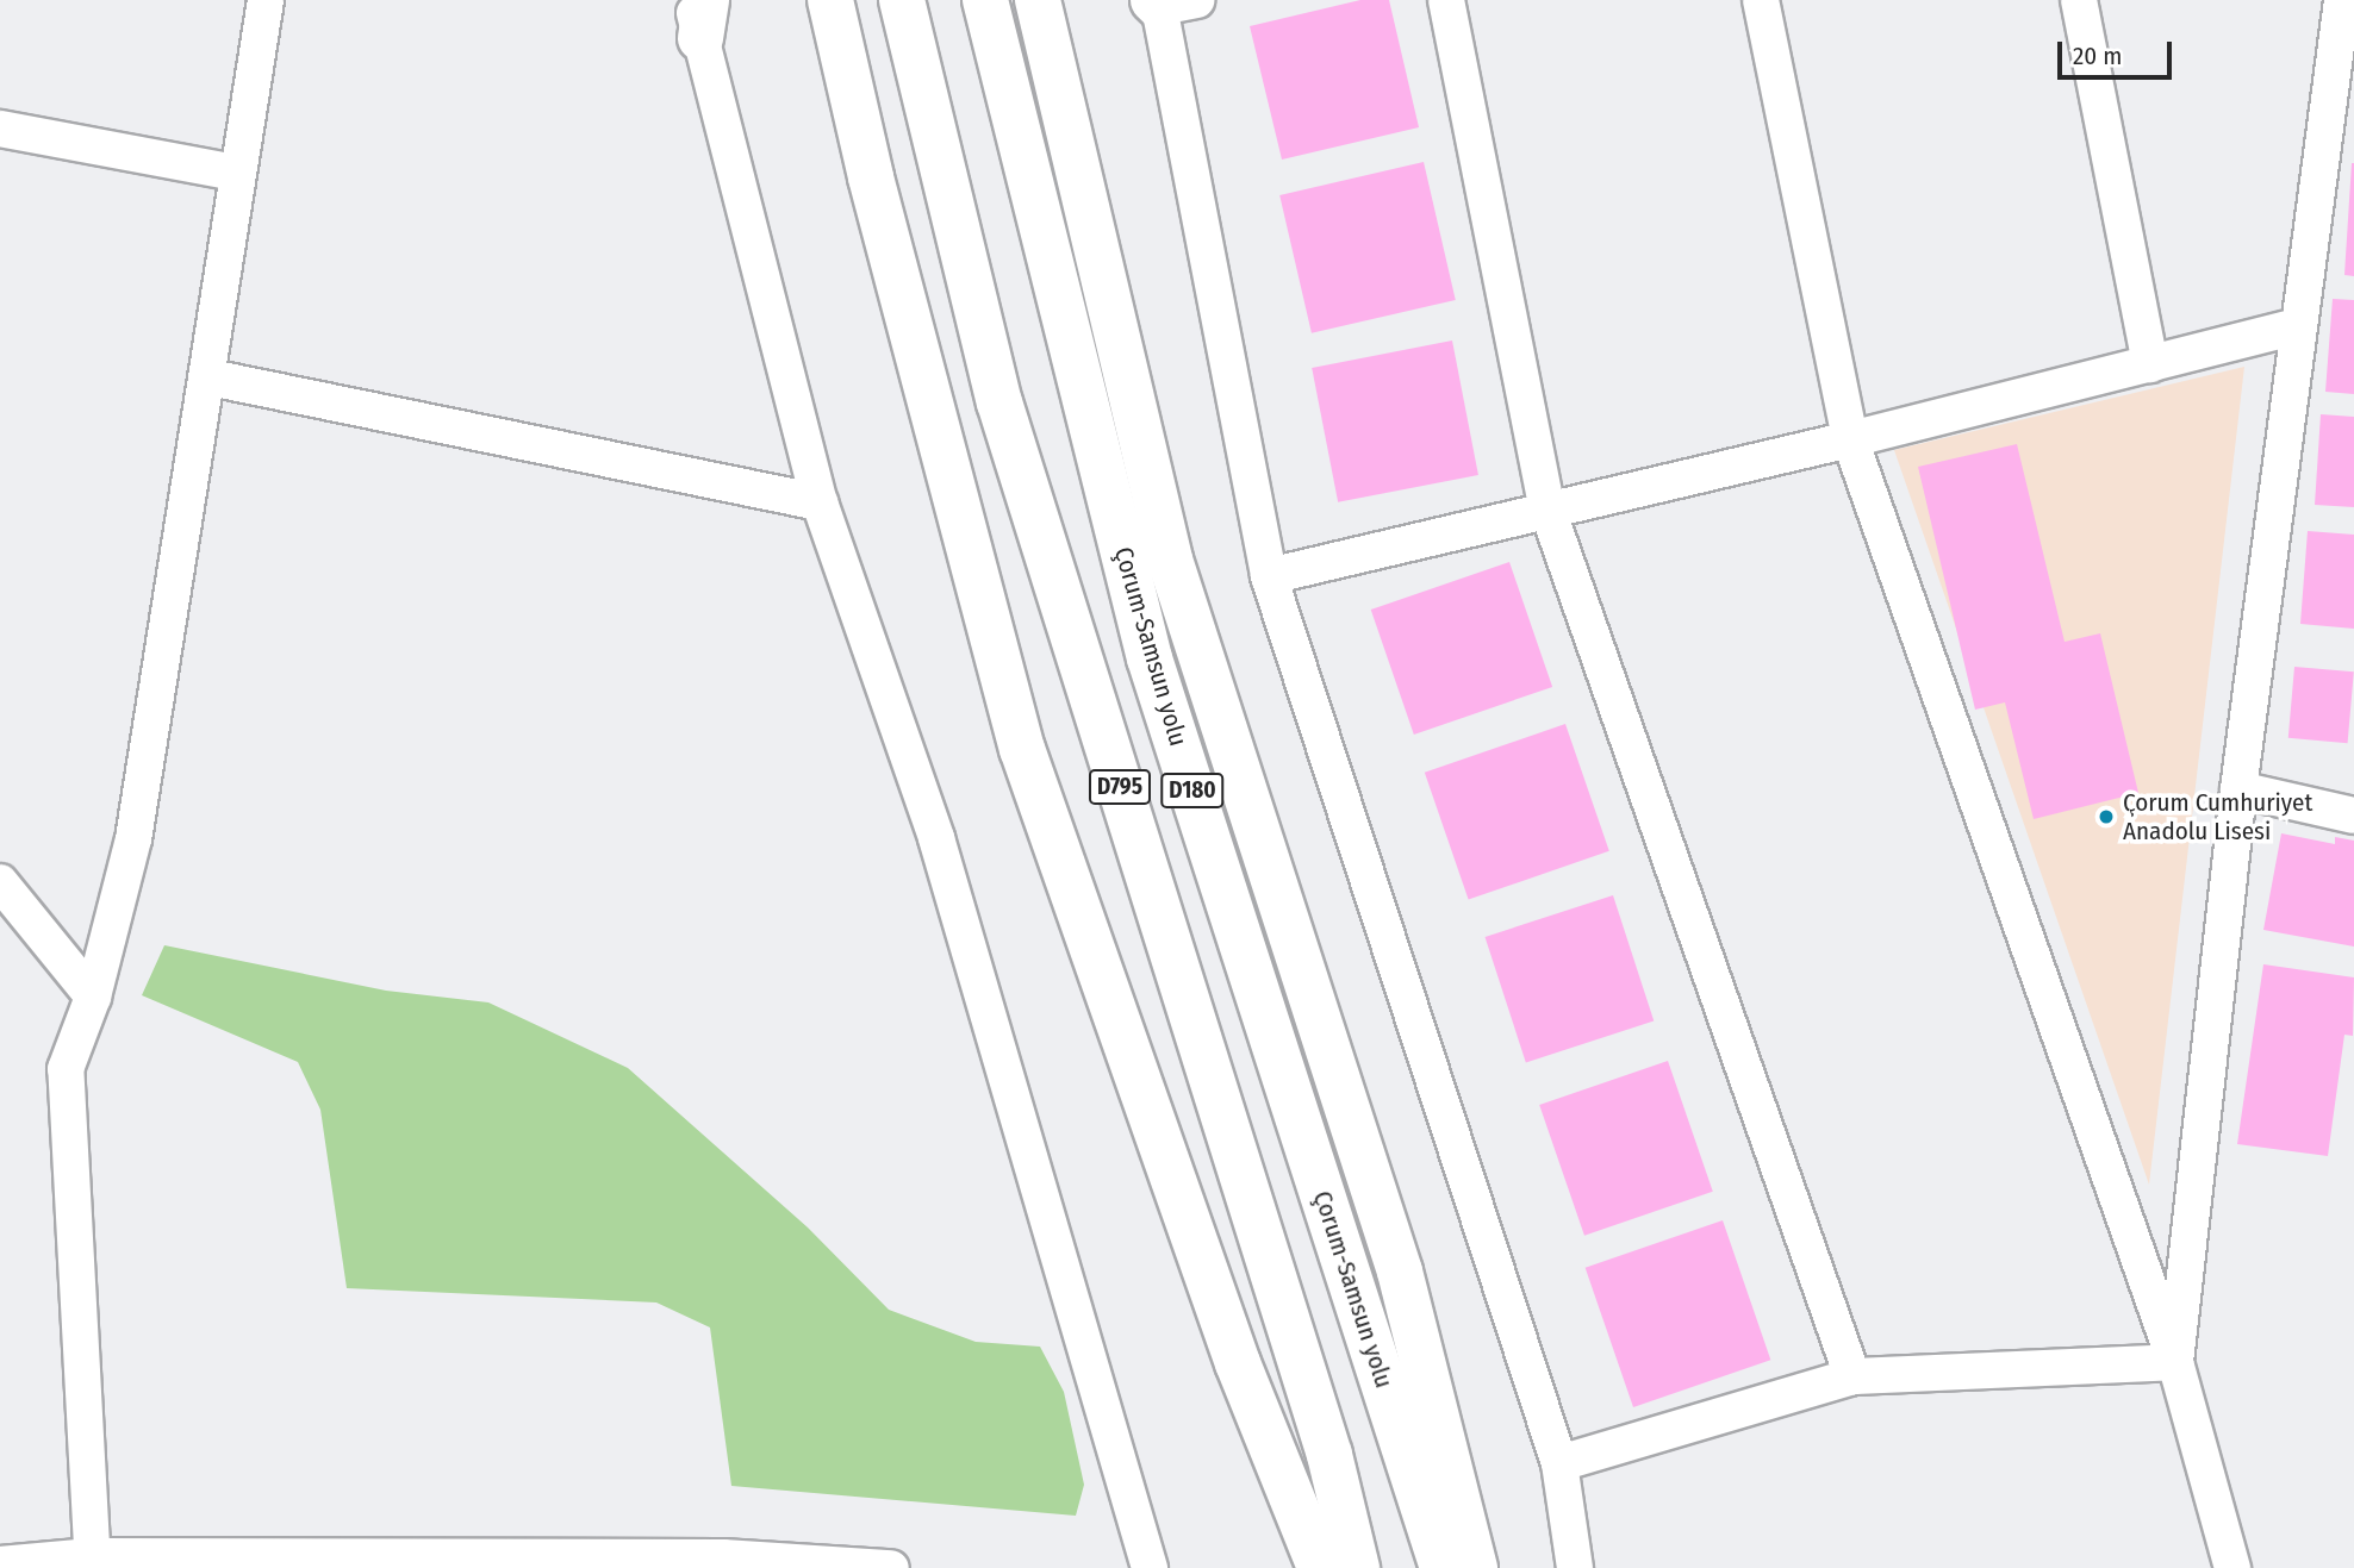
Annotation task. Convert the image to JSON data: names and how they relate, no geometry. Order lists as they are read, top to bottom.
{
  "streets": {
    "highway": ["Çorum-Samsun yolu", "D795", "D180"]
  },
  "places": ["Çorum Cumhuriyet Anadolu Lisesi"],
  "scale_bar": "20 m"
}
